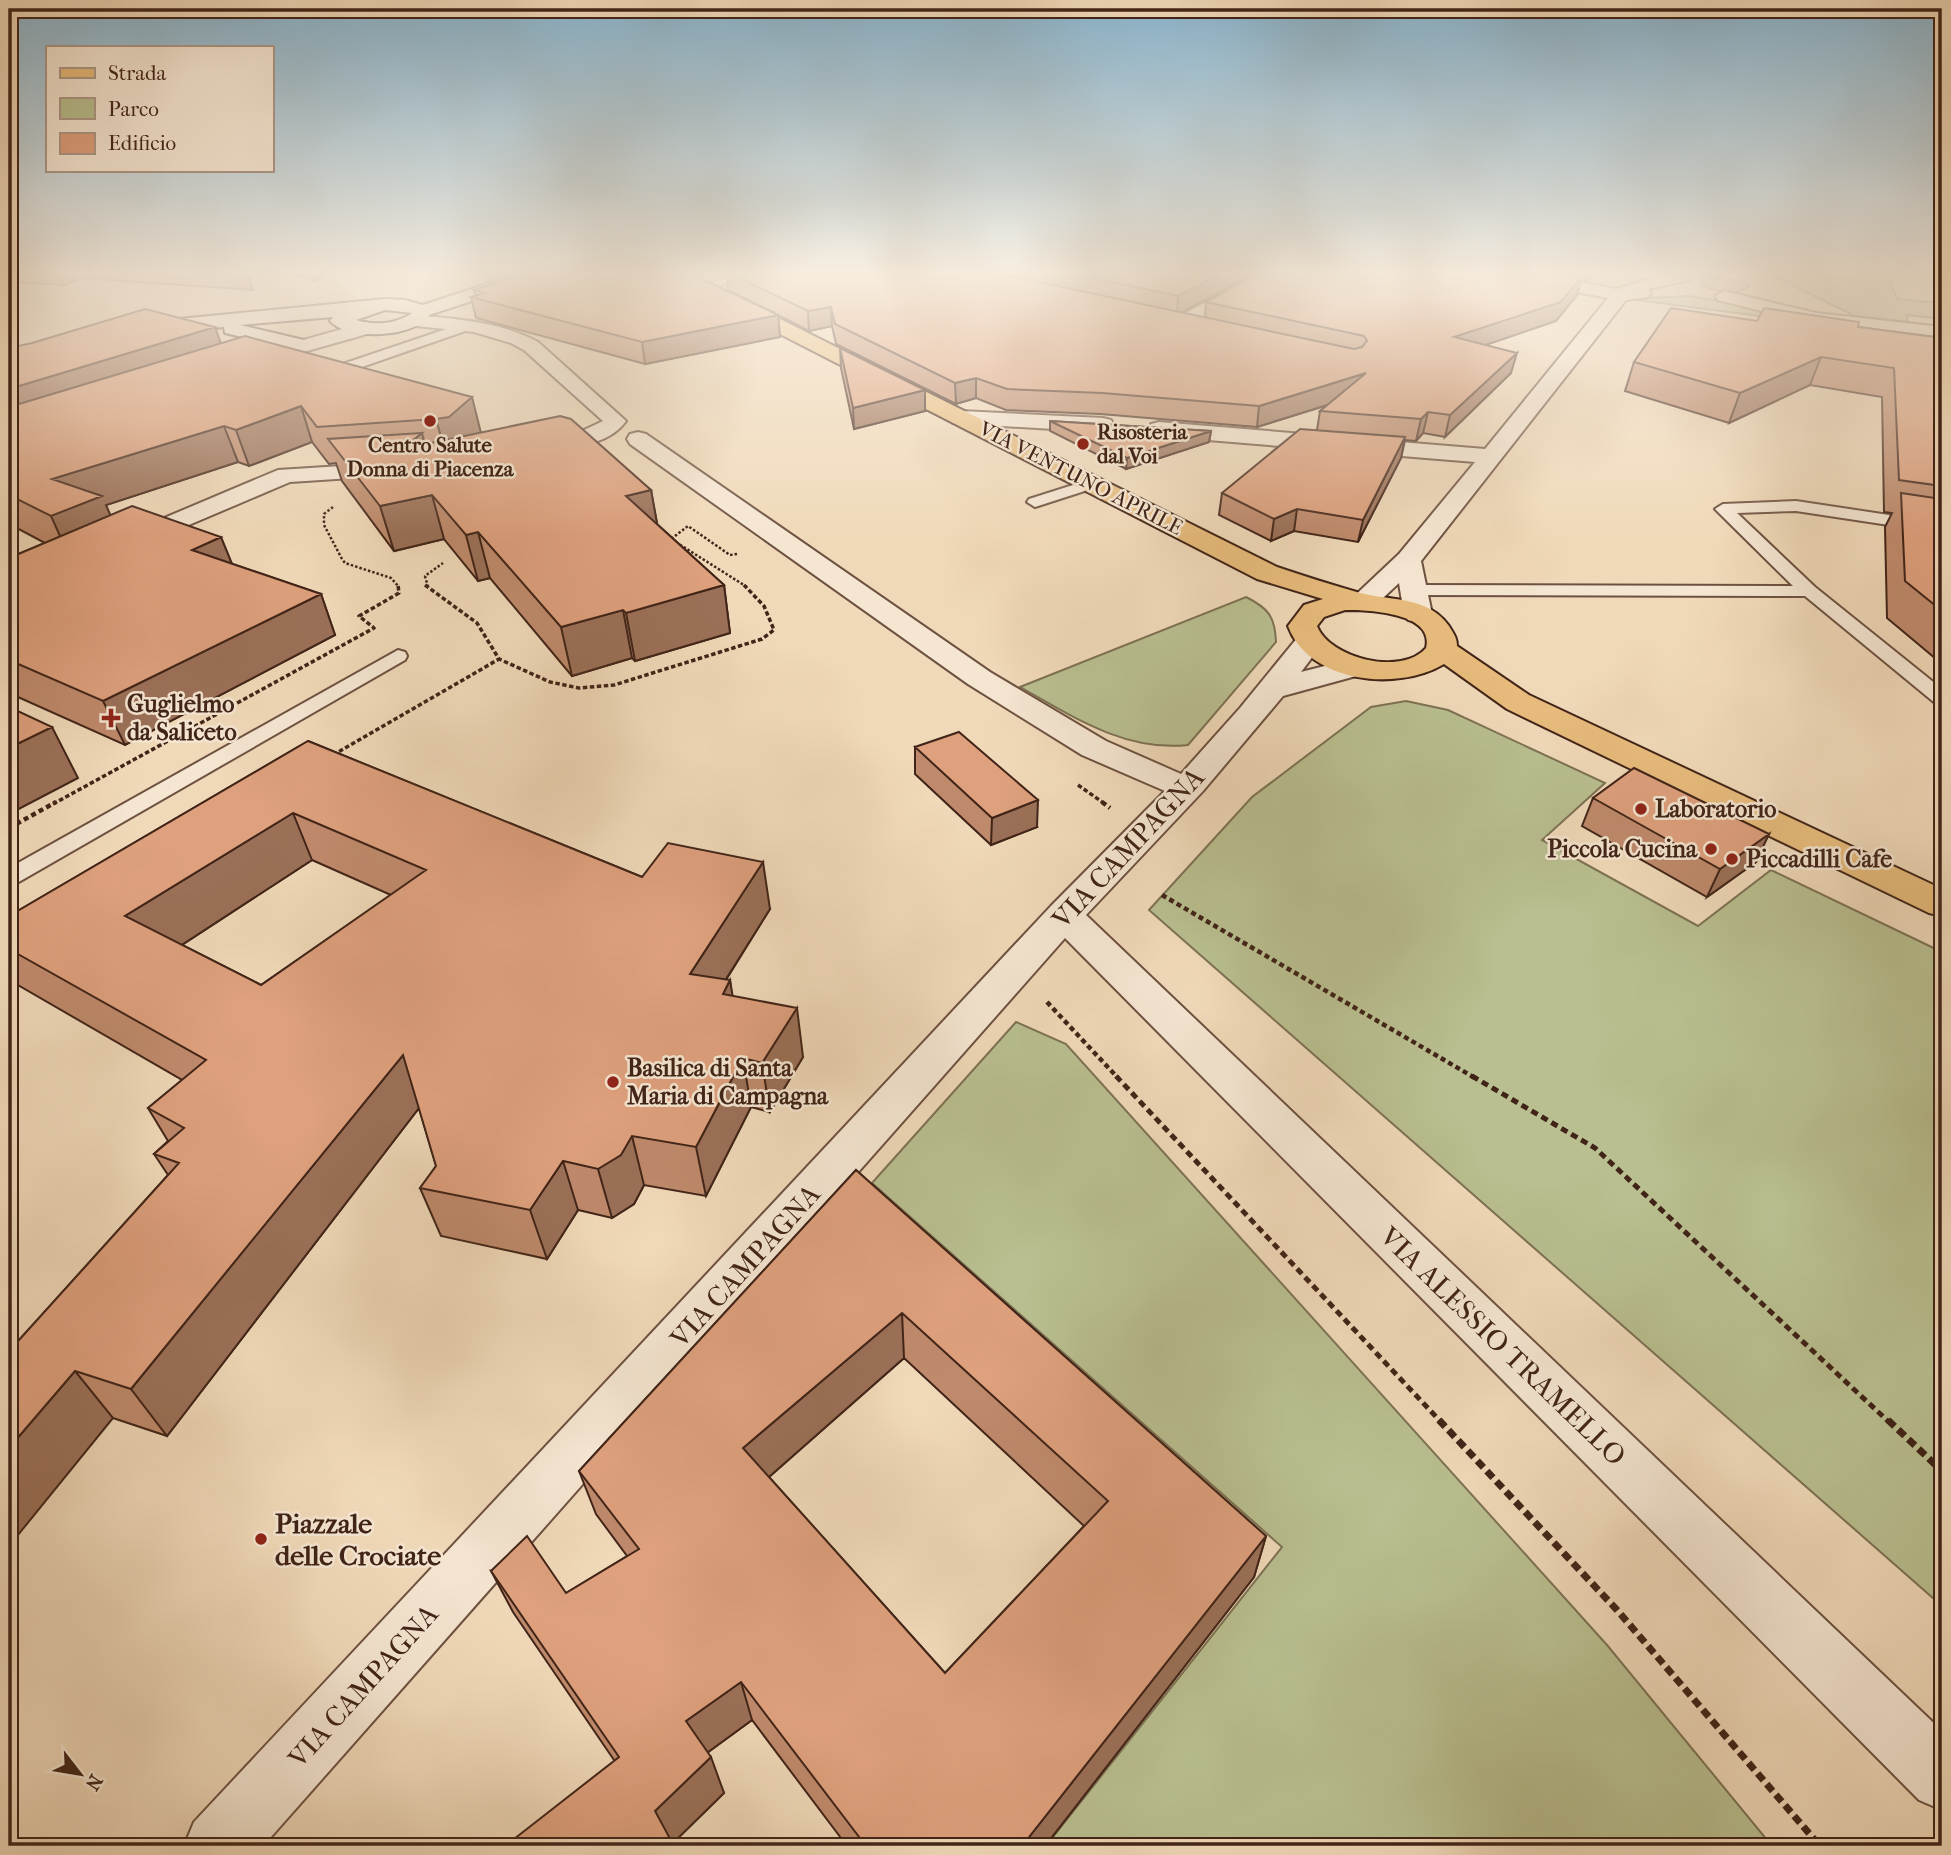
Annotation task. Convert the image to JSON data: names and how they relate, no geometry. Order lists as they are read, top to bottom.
{
  "streets": {
    "main road": ["VIA VENTUNO APRILE"],
    "street": ["VIA CAMPAGNA", "VIA ALESSIO TRAMELLO"]
  },
  "crossings": [
    ["VIA VENTUNO APRILE", "VIA CAMPAGNA"],
    ["VIA CAMPAGNA", "VIA ALESSIO TRAMELLO"]
  ],
  "places": {
    "other": [
      "Centro Salute Donna di Piacenza",
      "Risosteria dal Voi",
      "Laboratorio",
      "Piccola Cucina",
      "Piccadilli Cafe",
      "Basilica di Santa Maria di Campagna",
      "Piazzale delle Crociate"
    ],
    "health": ["Guglielmo da Saliceto"]
  },
  "legend": ["Strada", "Parco", "Edificio"],
  "north": "bottom right"
}
